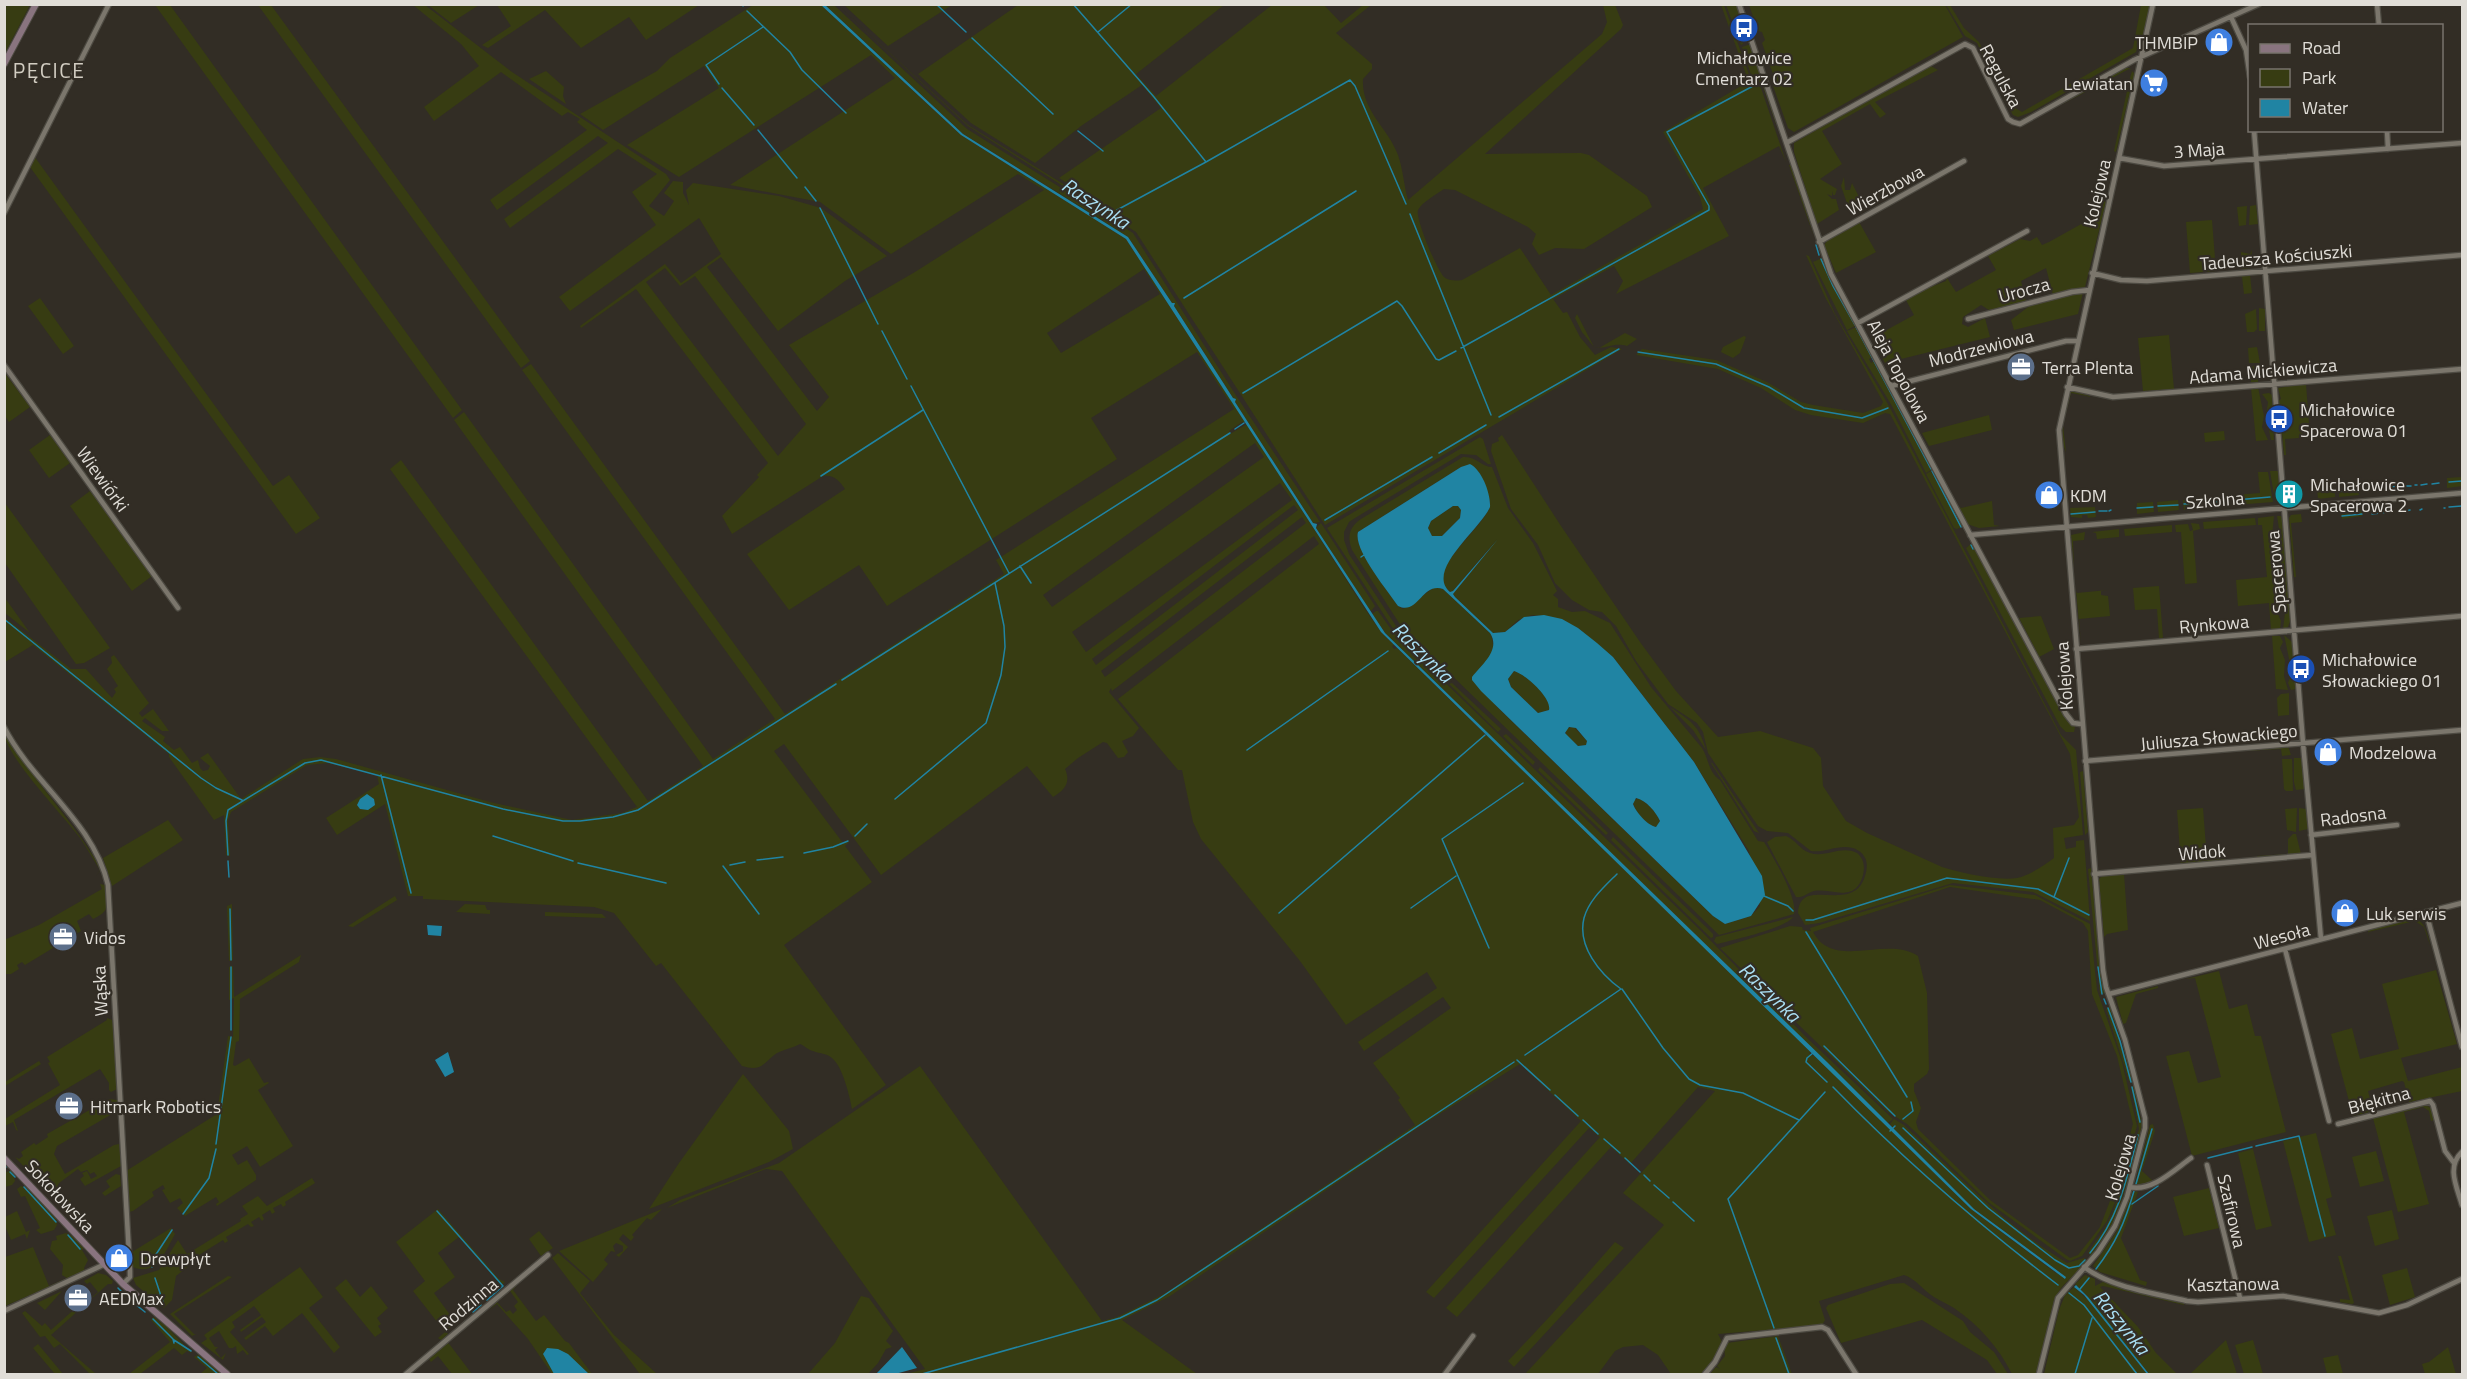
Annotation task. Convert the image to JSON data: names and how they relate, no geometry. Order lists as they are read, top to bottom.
{
  "streets": {
    "street": [
      "Regulska",
      "3 Maja",
      "Wierzbowa",
      "Kolejowa",
      "Tadeusza Kościuszki",
      "Urocza",
      "Modrzewiowa",
      "Aleja Topolowa",
      "Adama Mickiewicza",
      "Wiewiórki",
      "Szkolna",
      "Spacerowa",
      "Rynkowa",
      "Juliusza Słowackiego",
      "Radosna",
      "Widok",
      "Wesoła",
      "Wąska",
      "Błękitna",
      "Sokołowska",
      "Szafirowa",
      "Kasztanowa",
      "Rodzinna"
    ]
  },
  "crossings": [
    ["Regulska", "Kolejowa"],
    ["Regulska", "Aleja Topolowa"],
    ["3 Maja", "Kolejowa"],
    ["3 Maja", "Spacerowa"],
    ["Wierzbowa", "Aleja Topolowa"],
    ["Kolejowa", "Tadeusza Kościuszki"],
    ["Kolejowa", "Urocza"],
    ["Kolejowa", "Modrzewiowa"],
    ["Kolejowa", "Aleja Topolowa"],
    ["Kolejowa", "Adama Mickiewicza"],
    ["Kolejowa", "Szkolna"],
    ["Kolejowa", "Rynkowa"],
    ["Kolejowa", "Juliusza Słowackiego"],
    ["Kolejowa", "Widok"],
    ["Kolejowa", "Wesoła"],
    ["Kolejowa", "Kasztanowa"],
    ["Tadeusza Kościuszki", "Spacerowa"],
    ["Modrzewiowa", "Aleja Topolowa"],
    ["Aleja Topolowa", "Szkolna"],
    ["Adama Mickiewicza", "Spacerowa"],
    ["Szkolna", "Spacerowa"],
    ["Spacerowa", "Rynkowa"],
    ["Spacerowa", "Juliusza Słowackiego"],
    ["Spacerowa", "Radosna"],
    ["Spacerowa", "Widok"],
    ["Spacerowa", "Wesoła"],
    ["Wąska", "Sokołowska"],
    ["Szafirowa", "Kasztanowa"]
  ],
  "districts": ["PĘCICE"],
  "water": ["Raszynka"],
  "places": {
    "bus stop": ["Michałowice Cmentarz 02", "Michałowice Spacerowa 01", "Michałowice Słowackiego 01"],
    "shop": [
      "THMBIP",
      "KDM",
      "Modzelowa",
      "Luk serwis",
      "Drewpłyt"
    ],
    "supermarket": ["Lewiatan"],
    "office": [
      "Terra Plenta",
      "Vidos",
      "Hitmark Robotics",
      "AEDMax"
    ],
    "building": ["Michałowice Spacerowa 2"]
  },
  "legend": ["Road", "Park", "Water"]
}
